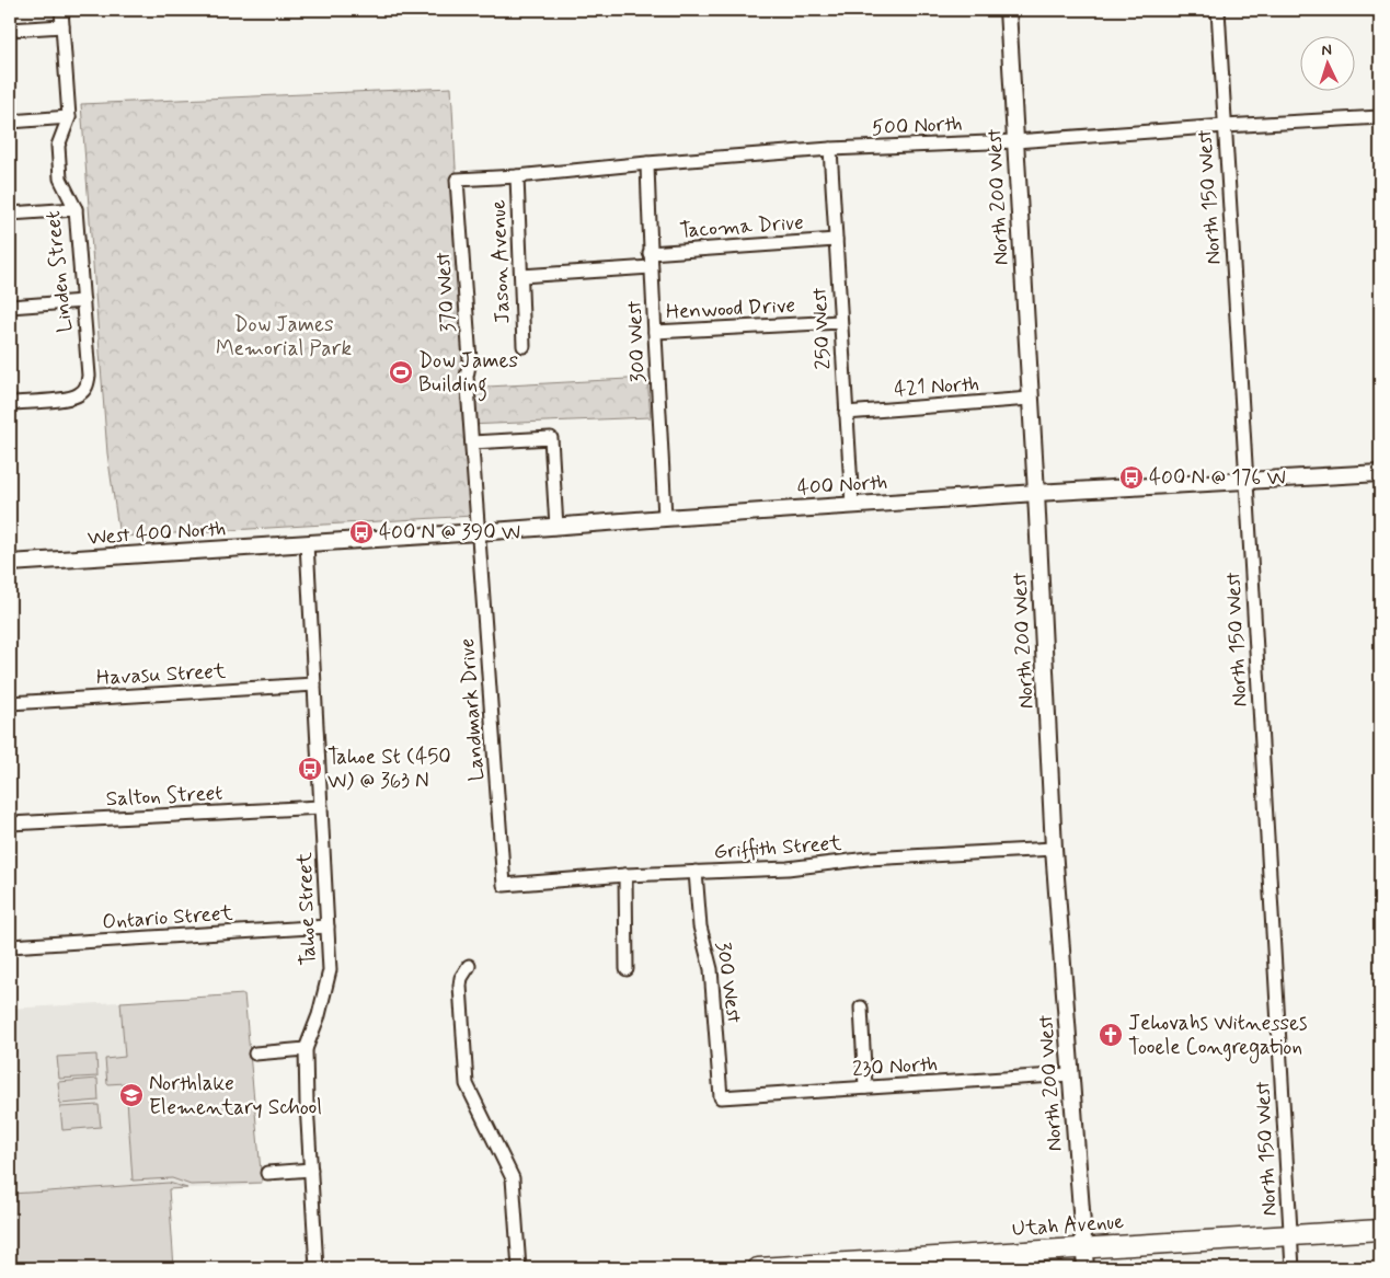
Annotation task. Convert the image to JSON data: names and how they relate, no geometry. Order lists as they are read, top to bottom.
{
  "streets": {
    "main road": ["Utah Avenue"],
    "street": [
      "500 North",
      "North 200 West",
      "North 150 West",
      "Tacoma Drive",
      "Jason Avenue",
      "Linden Street",
      "370 West",
      "Henwood Drive",
      "250 West",
      "300 West",
      "421 North",
      "400 North",
      "West 400 North",
      "Havasu Street",
      "Landmark Drive",
      "Salton Street",
      "Griffith Street",
      "Tahoe Street",
      "Ontario Street",
      "230 North"
    ]
  },
  "crossings": [
    ["500 North", "North 200 West"],
    ["500 North", "North 150 West"],
    ["500 North", "Jason Avenue"],
    ["500 North", "370 West"],
    ["500 North", "250 West"],
    ["500 North", "300 West"],
    ["North 200 West", "421 North"],
    ["North 200 West", "400 North"],
    ["North 200 West", "Griffith Street"],
    ["North 200 West", "230 North"],
    ["North 200 West", "Utah Avenue"],
    ["North 150 West", "400 North"],
    ["North 150 West", "Utah Avenue"],
    ["Tacoma Drive", "250 West"],
    ["Tacoma Drive", "300 West"],
    ["370 West", "400 North"],
    ["370 West", "Landmark Drive"],
    ["Henwood Drive", "250 West"],
    ["Henwood Drive", "300 West"],
    ["250 West", "421 North"],
    ["250 West", "400 North"],
    ["300 West", "400 North"],
    ["300 West", "Griffith Street"],
    ["300 West", "230 North"],
    ["400 North", "West 400 North"],
    ["400 North", "Landmark Drive"],
    ["400 North", "Tahoe Street"],
    ["West 400 North", "Tahoe Street"],
    ["Havasu Street", "Tahoe Street"],
    ["Landmark Drive", "Griffith Street"],
    ["Salton Street", "Tahoe Street"],
    ["Tahoe Street", "Ontario Street"]
  ],
  "parks": ["Dow James Memorial Park"],
  "places": {
    "sports": ["Dow James Building"],
    "bus stop": ["400 N @ 176 W", "400 N @ 390 W", "Tahoe St (450 W) @ 363 N"],
    "church": ["Jehovahs Witnesses Tooele Congregation"],
    "school or university": ["Northlake Elementary School"]
  },
  "north": "top"
}
